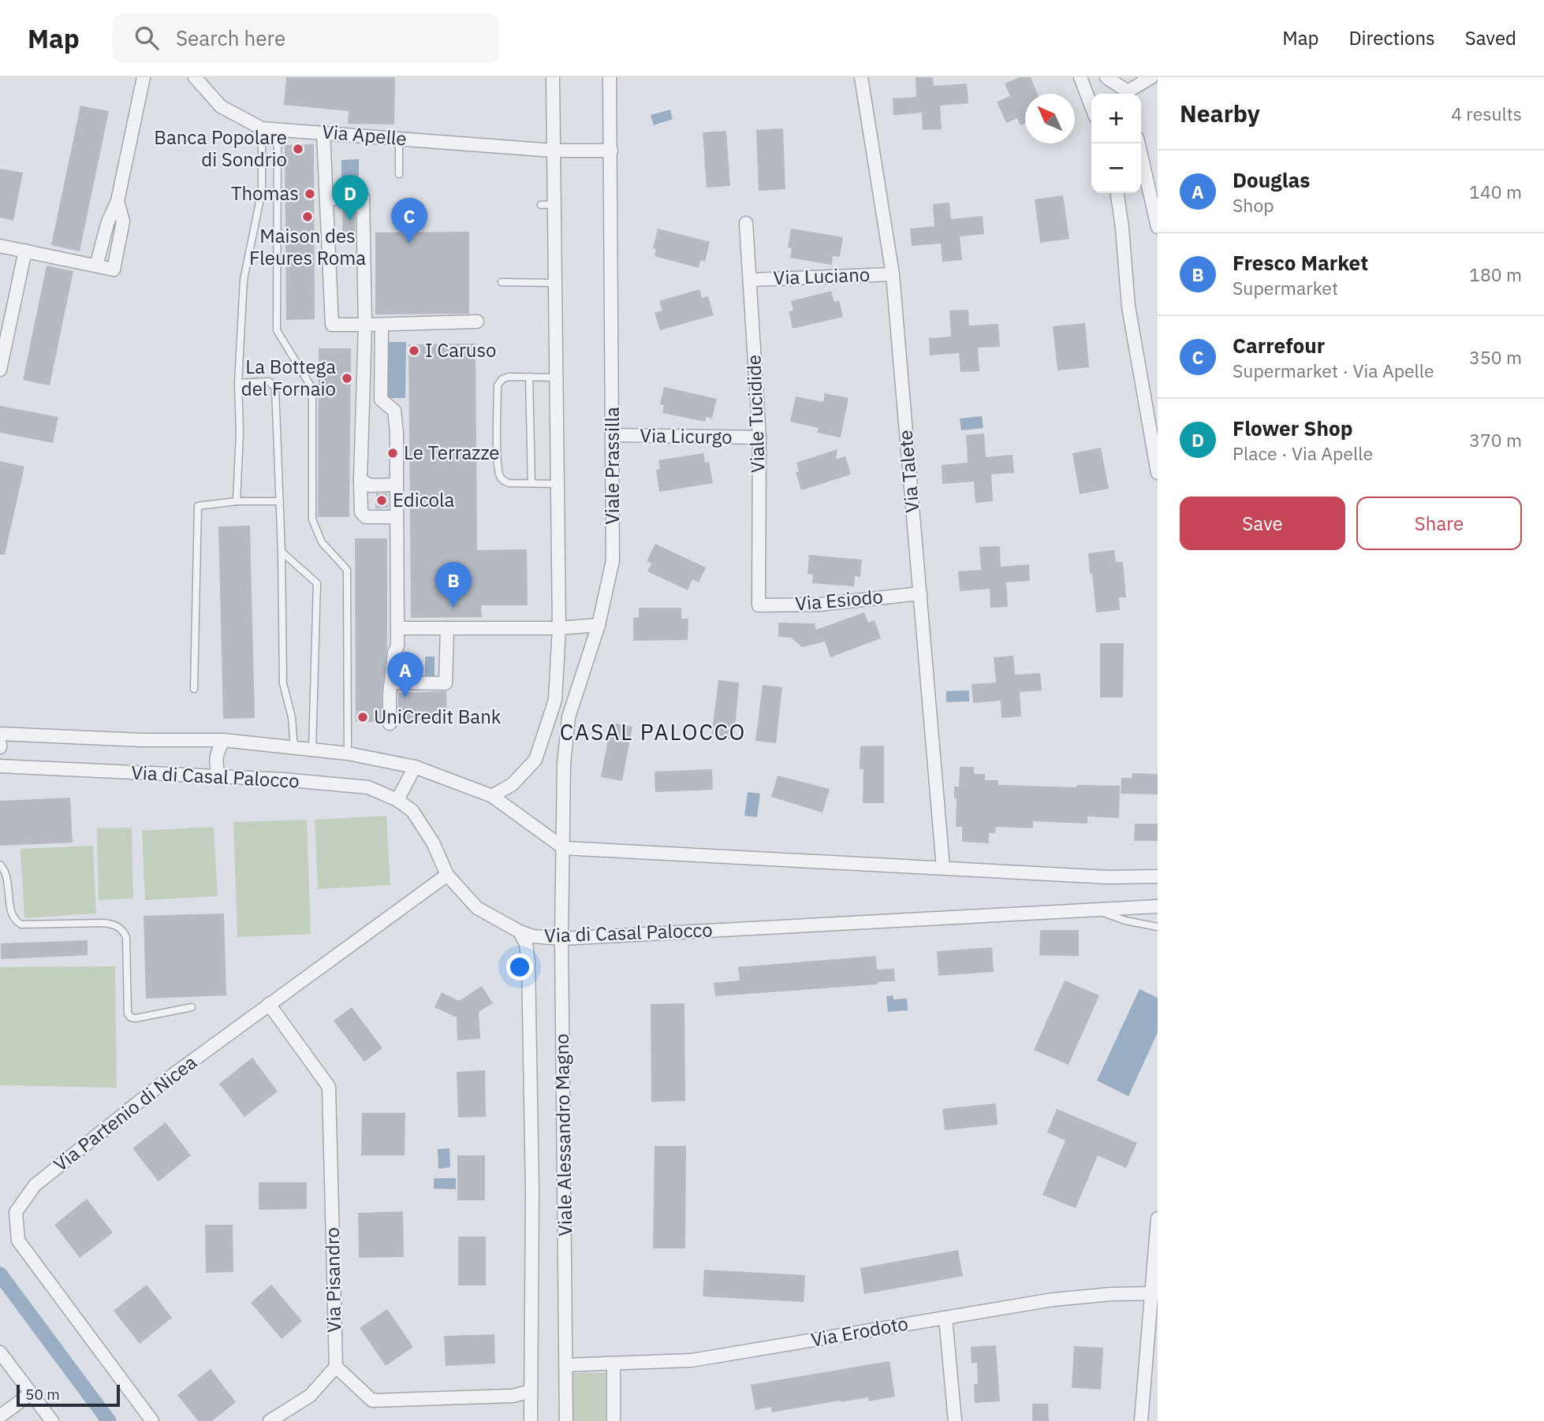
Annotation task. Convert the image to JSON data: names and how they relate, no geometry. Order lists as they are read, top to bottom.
{
  "streets": {
    "street": [
      "Via Apelle",
      "Via Luciano",
      "Viale Tucidide",
      "Via Licurgo",
      "Viale Prassilla",
      "Via Talete",
      "Via Esiodo",
      "Via di Casal Palocco",
      "Via Partenio di Nicea",
      "Viale Alessandro Magno",
      "Via Pisandro",
      "Via Erodoto"
    ]
  },
  "crossings": [
    ["Via Apelle", "Viale Prassilla"],
    ["Via Luciano", "Viale Tucidide"],
    ["Via Luciano", "Via Talete"],
    ["Viale Tucidide", "Via Licurgo"],
    ["Viale Tucidide", "Via Esiodo"],
    ["Via Licurgo", "Viale Prassilla"],
    ["Viale Prassilla", "Via di Casal Palocco"],
    ["Viale Prassilla", "Viale Alessandro Magno"],
    ["Via Talete", "Via Esiodo"],
    ["Via di Casal Palocco", "Via Partenio di Nicea"],
    ["Via di Casal Palocco", "Viale Alessandro Magno"],
    ["Via Partenio di Nicea", "Via Pisandro"],
    ["Viale Alessandro Magno", "Via Erodoto"]
  ],
  "districts": ["CASAL PALOCCO"],
  "places": [
    "Banca Popolare di Sondrio",
    "Thomas",
    "Maison des Fleures Roma",
    "I Caruso",
    "La Bottega del Fornaio",
    "Le Terrazze",
    "Edicola",
    "UniCredit Bank"
  ],
  "scale_bar": "50 m",
  "north": "top left",
  "page": {
    "header": "Map",
    "search": "Search here",
    "nav": ["Map", "Directions", "Saved"],
    "heading": ["Nearby", "4 results"],
    "map_buttons": ["+", "−"],
    "list": [
      {
        "mark": "A",
        "name": "Douglas",
        "note": "Shop",
        "value": "140 m"
      },
      {
        "mark": "B",
        "name": "Fresco Market",
        "note": "Supermarket",
        "value": "180 m"
      },
      {
        "mark": "C",
        "name": "Carrefour",
        "note": "Supermarket · Via Apelle",
        "value": "350 m"
      },
      {
        "mark": "D",
        "name": "Flower Shop",
        "note": "Place · Via Apelle",
        "value": "370 m"
      }
    ],
    "pins": [
      "D",
      "C",
      "B",
      "A"
    ],
    "buttons": ["Save", "Share"],
    "scale": "50 m"
  }
}
